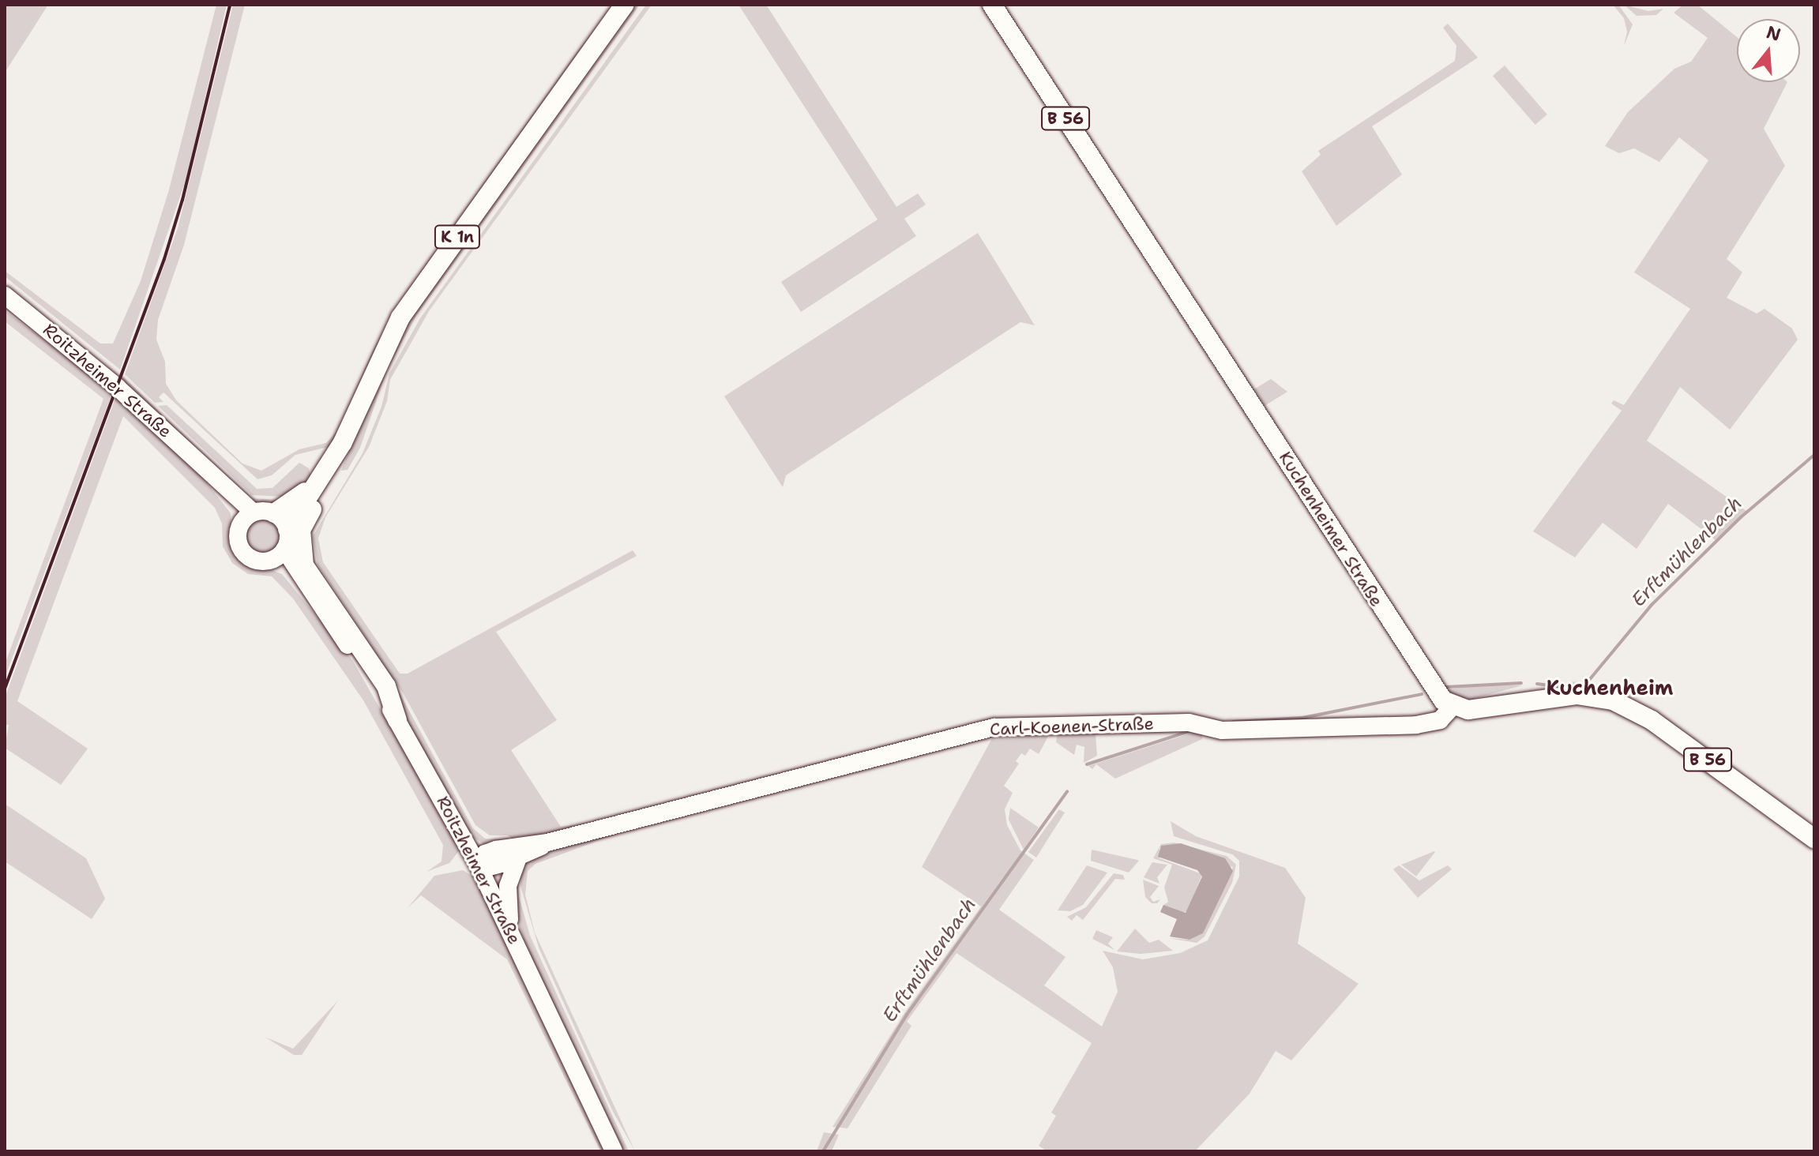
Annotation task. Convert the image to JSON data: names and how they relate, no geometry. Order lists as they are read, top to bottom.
{
  "streets": {
    "main road": ["B 56", "K 1n", "Kuchenheimer Straße"],
    "street": ["Roitzheimer Straße", "Carl-Koenen-Straße"]
  },
  "crossings": [
    ["B 56", "Kuchenheimer Straße"],
    ["B 56", "Carl-Koenen-Straße"],
    ["K 1n", "Roitzheimer Straße"],
    ["Roitzheimer Straße", "Carl-Koenen-Straße"],
    ["Kuchenheimer Straße", "Carl-Koenen-Straße"]
  ],
  "districts": ["Kuchenheim"],
  "water": ["Erftmühlenbach"],
  "north": "top"
}
